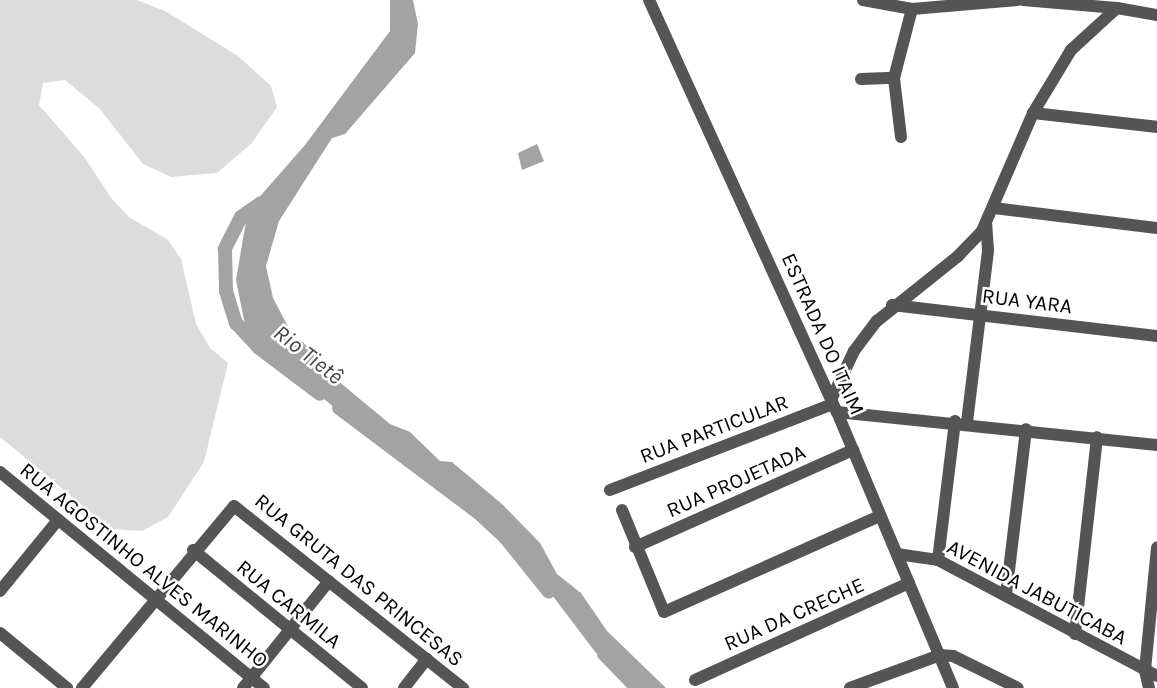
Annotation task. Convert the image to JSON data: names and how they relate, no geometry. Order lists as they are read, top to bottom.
{
  "streets": {
    "street": [
      "RUA YARA",
      "ESTRADA DO ITAIM",
      "RUA PARTICULAR",
      "RUA PROJETADA",
      "RUA AGOSTINHO ALVES MARINHO",
      "RUA GRUTA DAS PRINCESAS",
      "AVENIDA JABUTICABA",
      "RUA CARMILA",
      "RUA DA CRECHE"
    ]
  },
  "crossings": [
    ["ESTRADA DO ITAIM", "RUA PARTICULAR"],
    ["ESTRADA DO ITAIM", "RUA PROJETADA"],
    ["ESTRADA DO ITAIM", "AVENIDA JABUTICABA"],
    ["ESTRADA DO ITAIM", "RUA DA CRECHE"],
    ["RUA GRUTA DAS PRINCESAS", "RUA CARMILA"]
  ],
  "water": ["Rio Tietê"]
}
